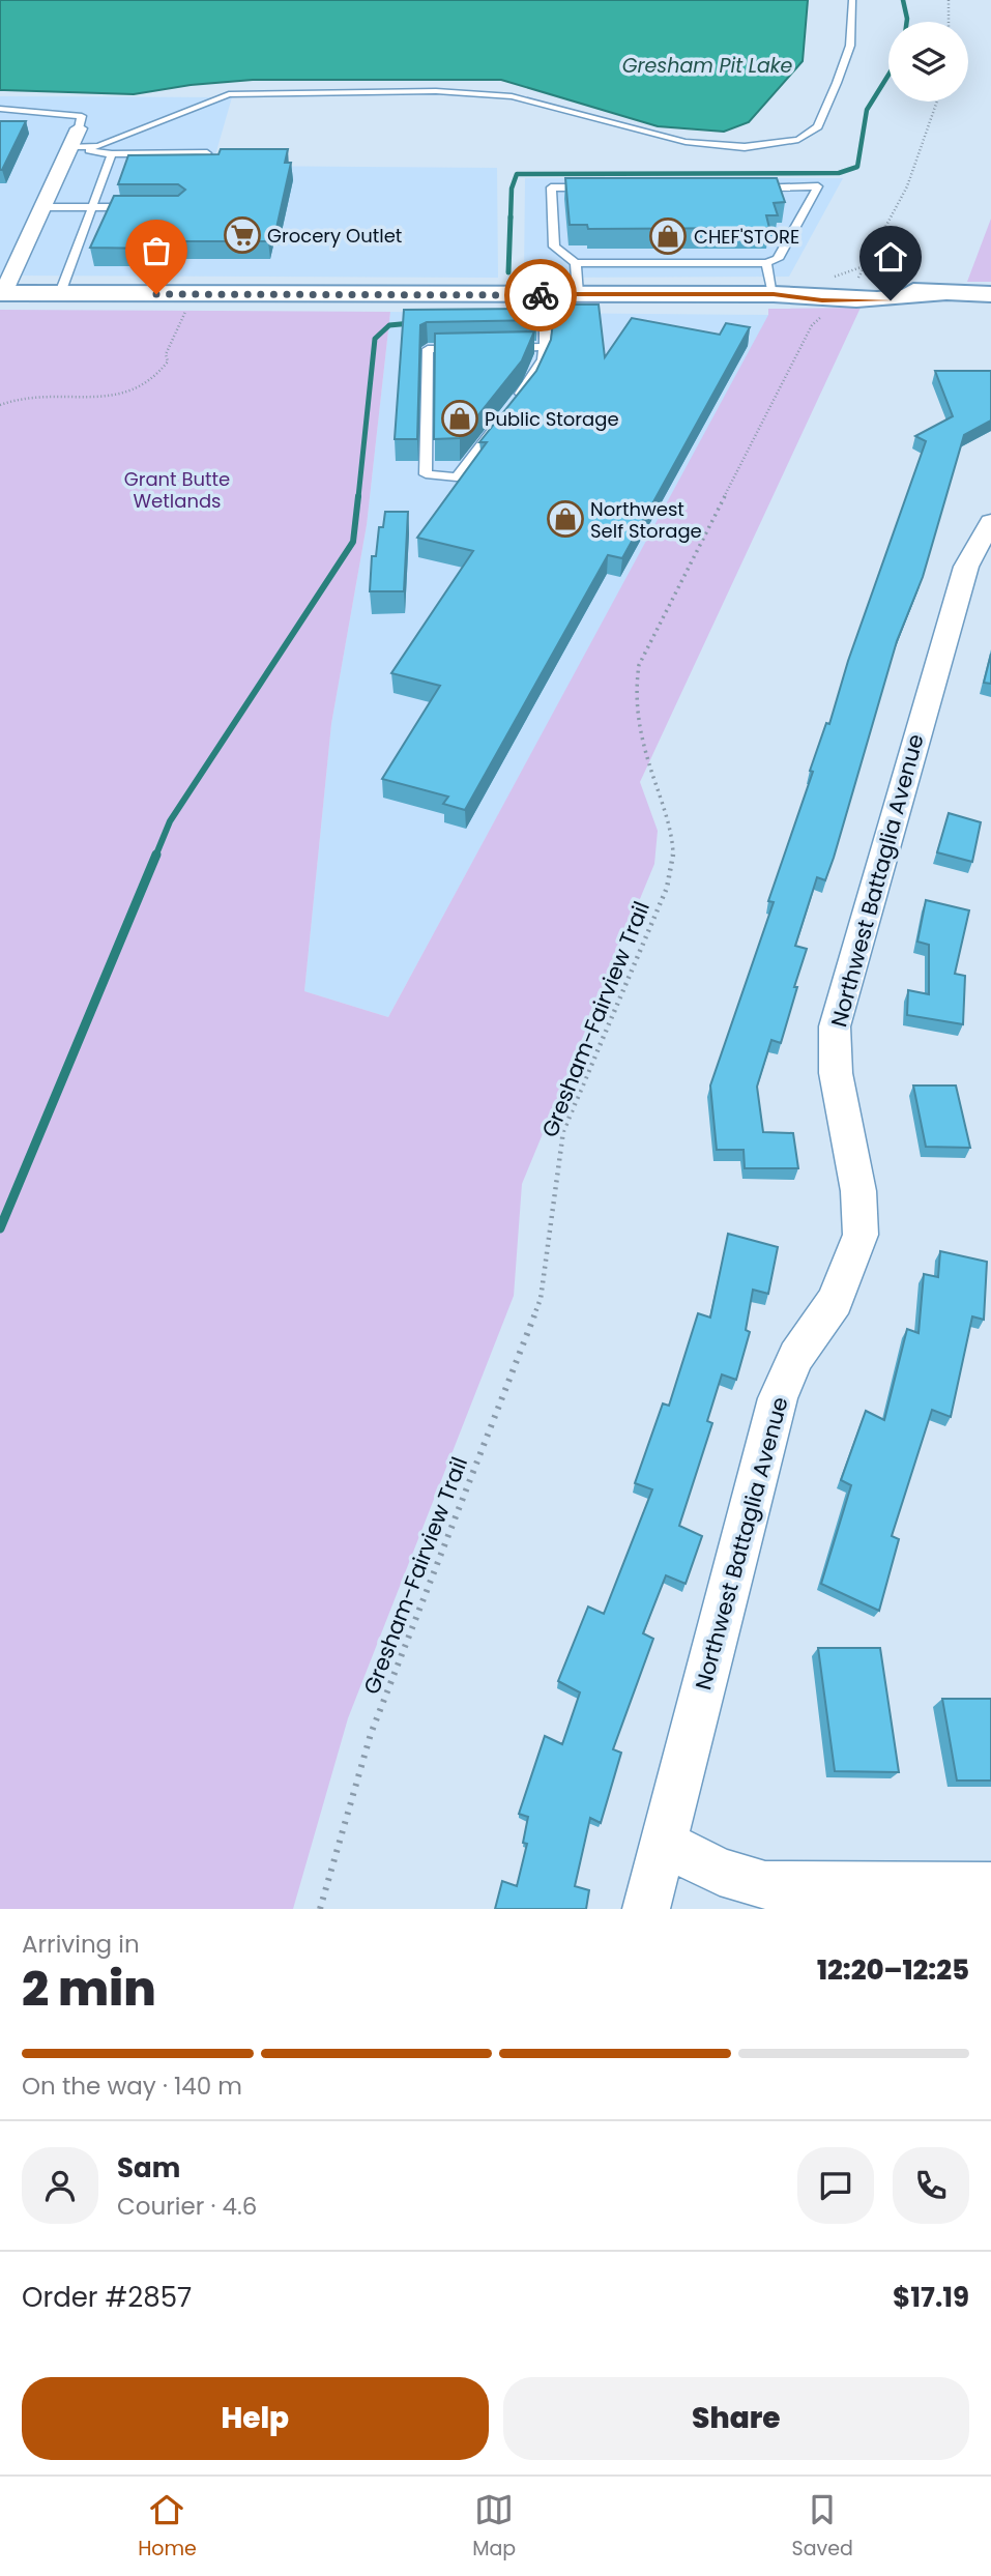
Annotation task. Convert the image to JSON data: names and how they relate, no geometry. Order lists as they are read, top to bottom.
{
  "streets": {
    "street": ["Northwest Battaglia Avenue"],
    "path": ["Gresham-Fairview Trail"]
  },
  "water": ["Gresham Pit Lake"],
  "parks": ["Grant Butte Wetlands"],
  "places": {
    "supermarket": ["Grocery Outlet"],
    "shop": ["CHEF'STORE", "Public Storage", "Northwest Self Storage"]
  },
  "page": {
    "heading": ["2 min", "Arriving in", "12:20–12:25"],
    "panel": [
      "Sam",
      "Courier · 4.6",
      "Order #2857",
      "$17.19"
    ],
    "bar": "On the way · 140 m",
    "buttons": ["Help", "Share"],
    "tabs": ["Home", "Map", "Saved"]
  }
}
